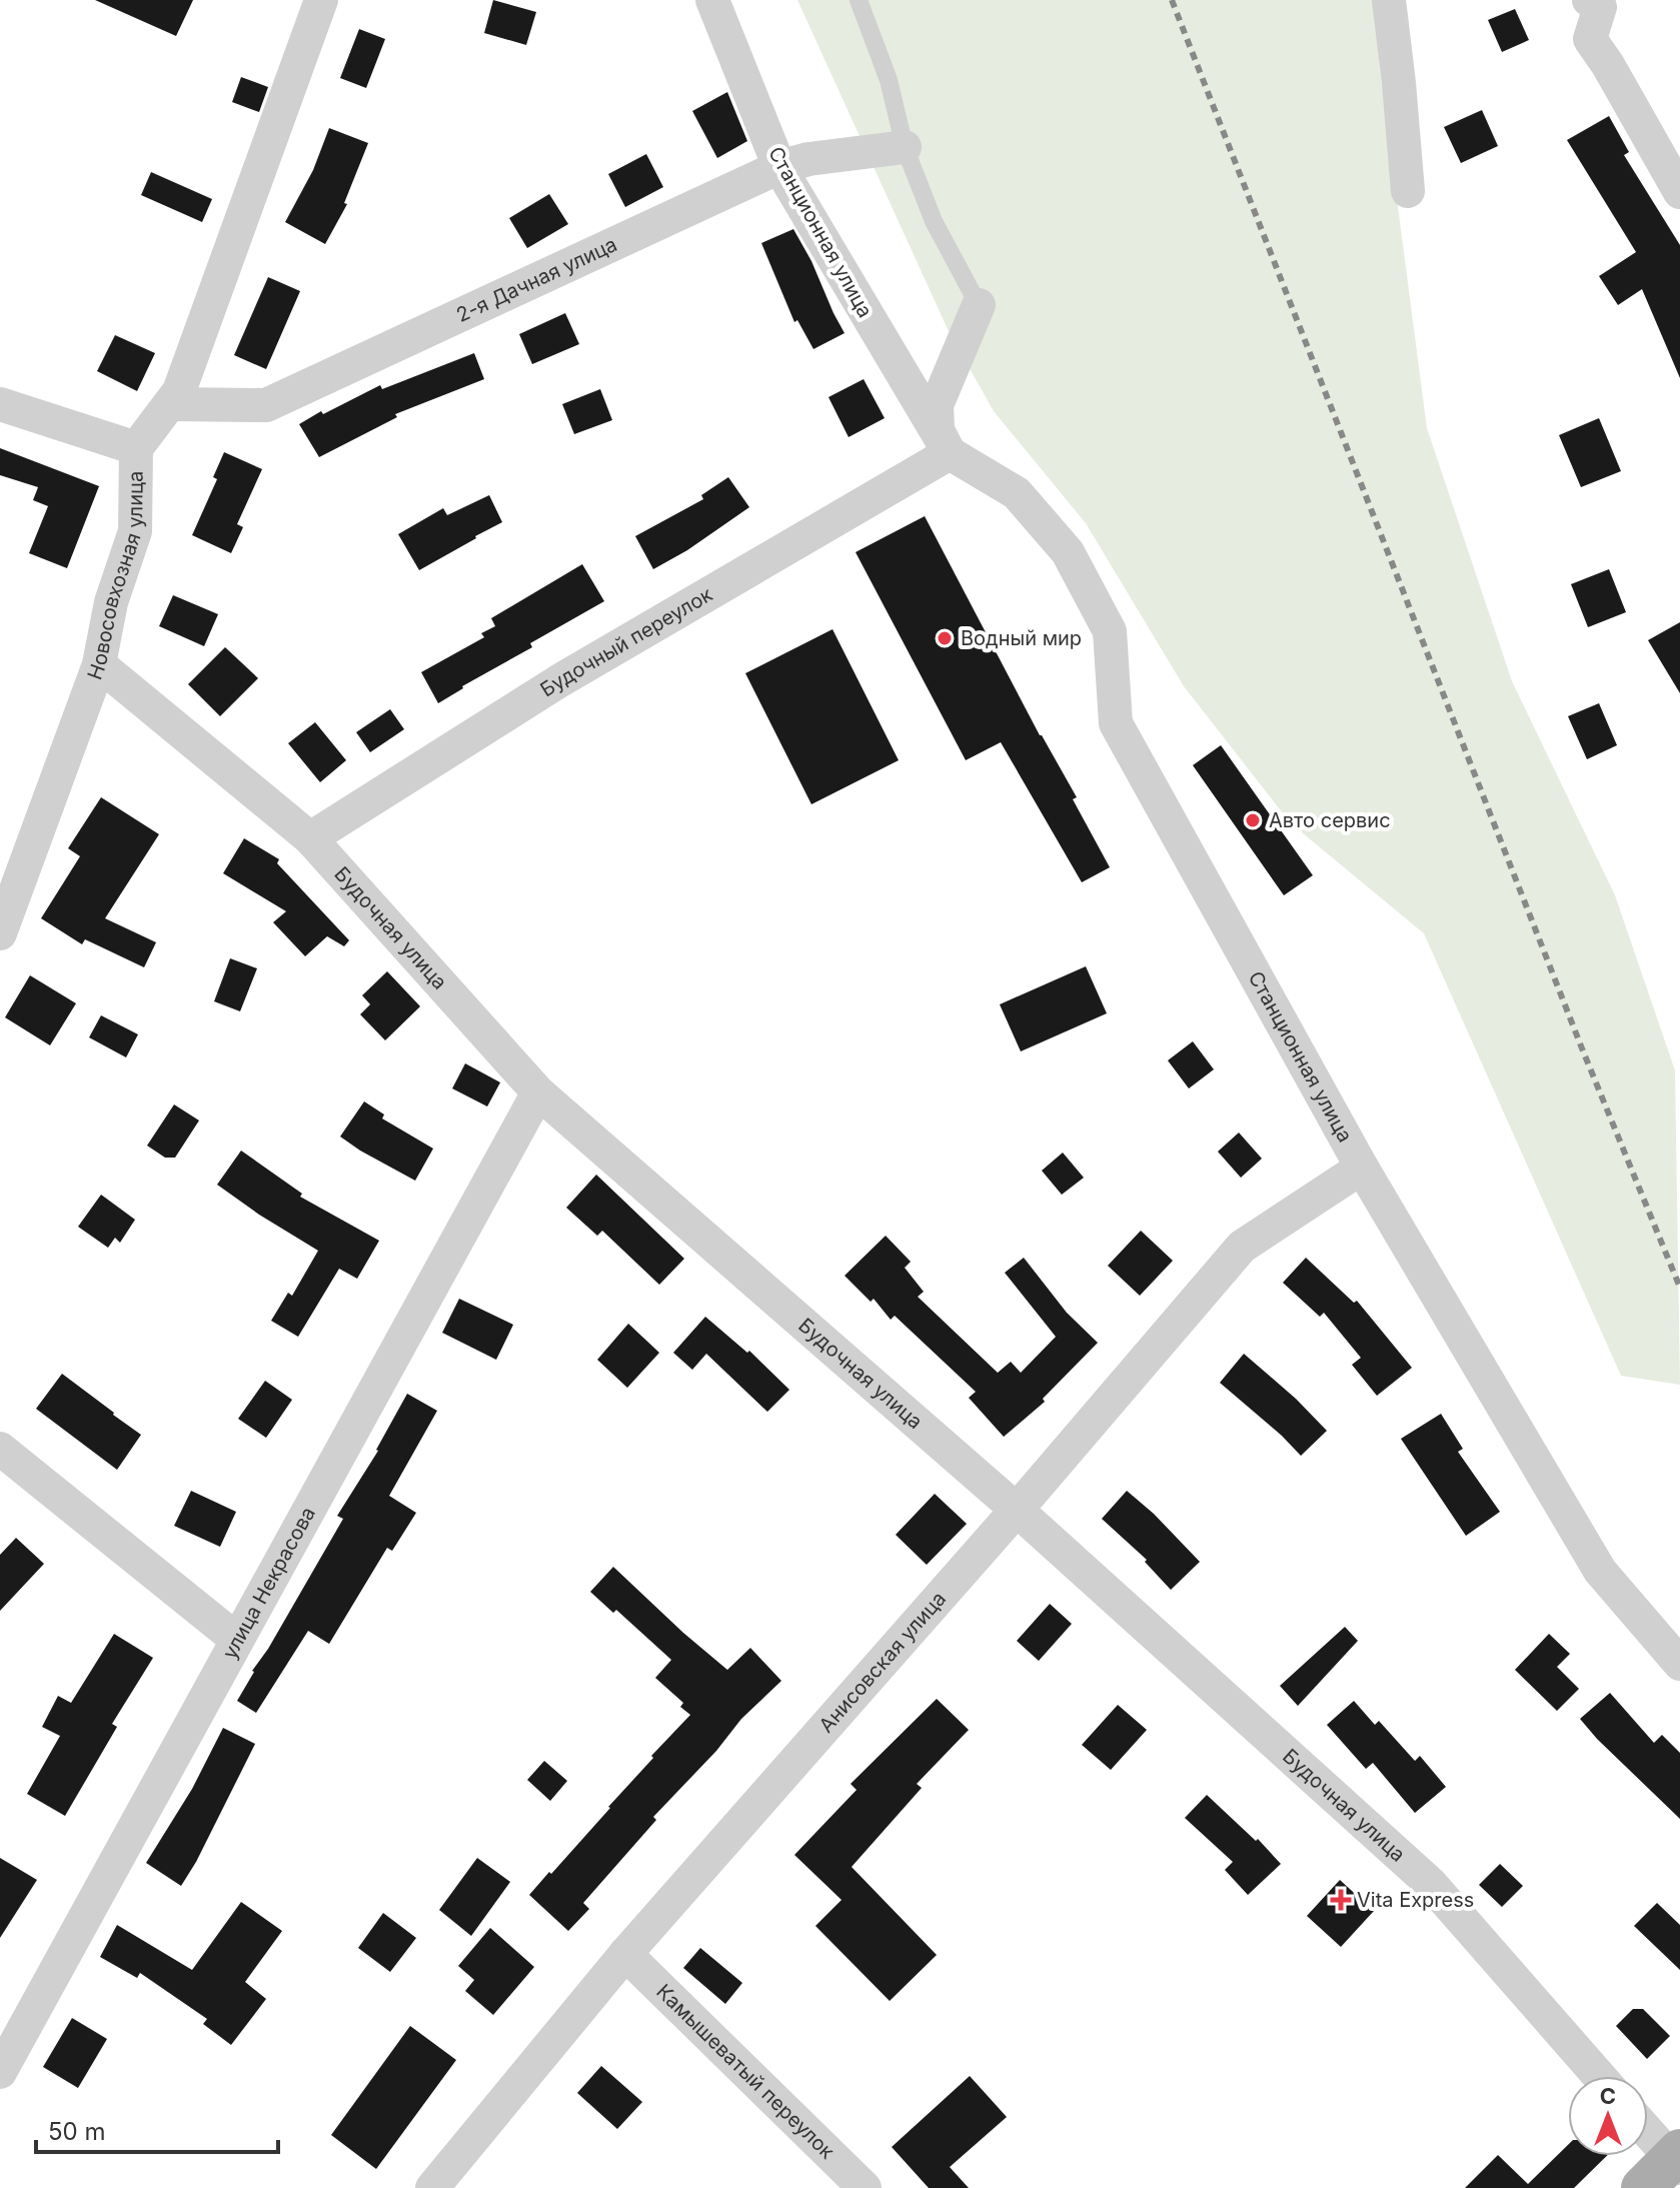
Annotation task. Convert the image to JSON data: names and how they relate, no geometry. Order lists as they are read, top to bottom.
{
  "streets": {
    "street": [
      "Станционная улица",
      "2-я Дачная улица",
      "Новосовхозная улица",
      "Будочный переулок",
      "Будочная улица",
      "улица Некрасова",
      "Анисовская улица",
      "Камышеватый переулок"
    ]
  },
  "crossings": [
    ["Станционная улица", "2-я Дачная улица"],
    ["Станционная улица", "Будочный переулок"],
    ["Станционная улица", "Анисовская улица"],
    ["2-я Дачная улица", "Новосовхозная улица"],
    ["Новосовхозная улица", "Будочная улица"],
    ["Будочный переулок", "Будочная улица"],
    ["Будочная улица", "улица Некрасова"],
    ["Будочная улица", "Анисовская улица"],
    ["Анисовская улица", "Камышеватый переулок"]
  ],
  "places": {
    "other": ["Водный мир", "Авто сервис"],
    "health": ["Vita Express"]
  },
  "scale_bar": "50 m",
  "north": "top"
}
